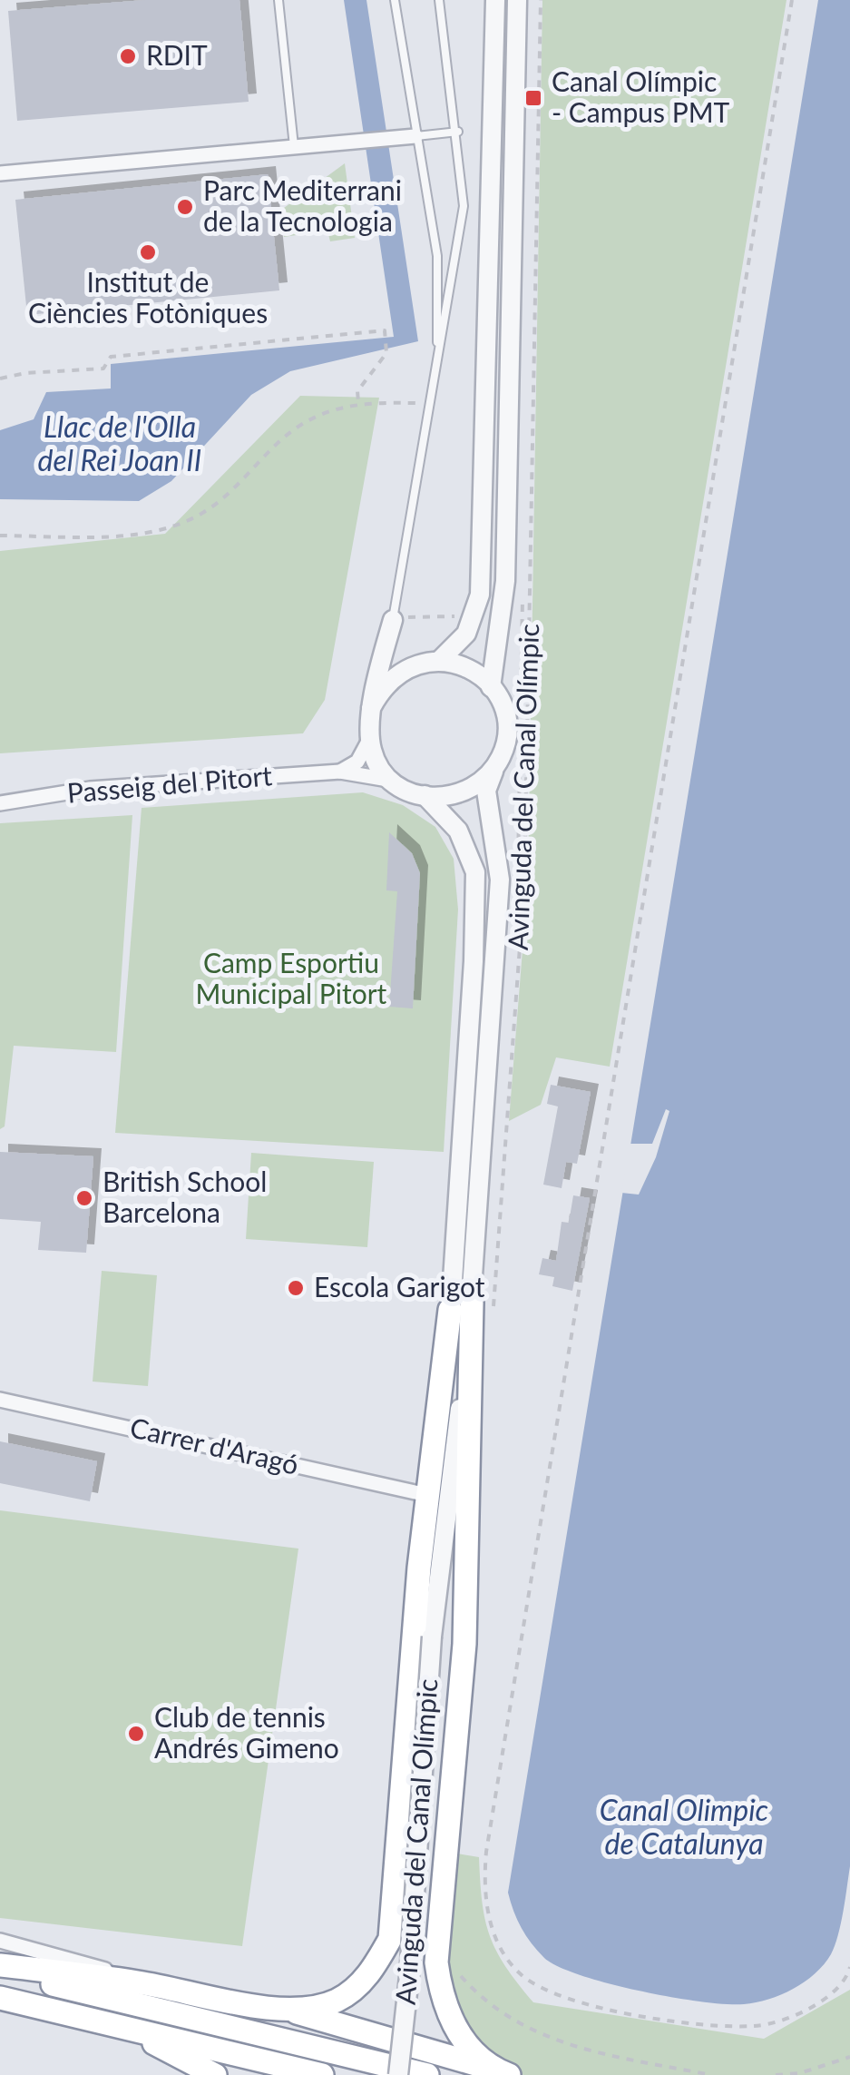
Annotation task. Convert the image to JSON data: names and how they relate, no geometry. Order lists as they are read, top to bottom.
{
  "streets": {
    "street": ["Passeig del Pitort", "Avinguda del Canal Olímpic", "Carrer d'Aragó"]
  },
  "crossings": [
    ["Passeig del Pitort", "Avinguda del Canal Olímpic"]
  ],
  "water": ["Llac de l'Olla del Rei Joan II", "Canal Olimpic de Catalunya"],
  "parks": ["Camp Esportiu Municipal Pitort"],
  "places": {
    "other": [
      "RDIT",
      "Parc Mediterrani de la Tecnologia",
      "Institut de Ciències Fotòniques",
      "British School Barcelona",
      "Escola Garigot",
      "Club de tennis Andrés Gimeno"
    ],
    "transit": ["Canal Olímpic - Campus PMT"]
  }
}
